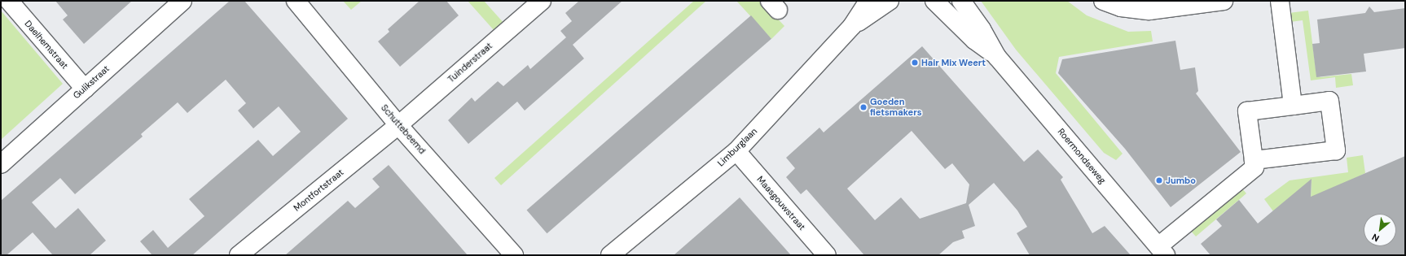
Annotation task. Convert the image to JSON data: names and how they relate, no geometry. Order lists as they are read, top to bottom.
{
  "streets": {
    "street": [
      "Daelhemstraat",
      "Tuinderstraat",
      "Gulikstraat",
      "Schuttebeemd",
      "Limburglaan",
      "Roermondseweg",
      "Montfortstraat",
      "Maasgouwstraat"
    ]
  },
  "crossings": [
    ["Daelhemstraat", "Gulikstraat"],
    ["Tuinderstraat", "Schuttebeemd"],
    ["Tuinderstraat", "Montfortstraat"],
    ["Schuttebeemd", "Montfortstraat"],
    ["Limburglaan", "Maasgouwstraat"]
  ],
  "places": ["Hair Mix Weert", "Goeden fietsmakers", "Jumbo"],
  "north": "bottom left"
}
